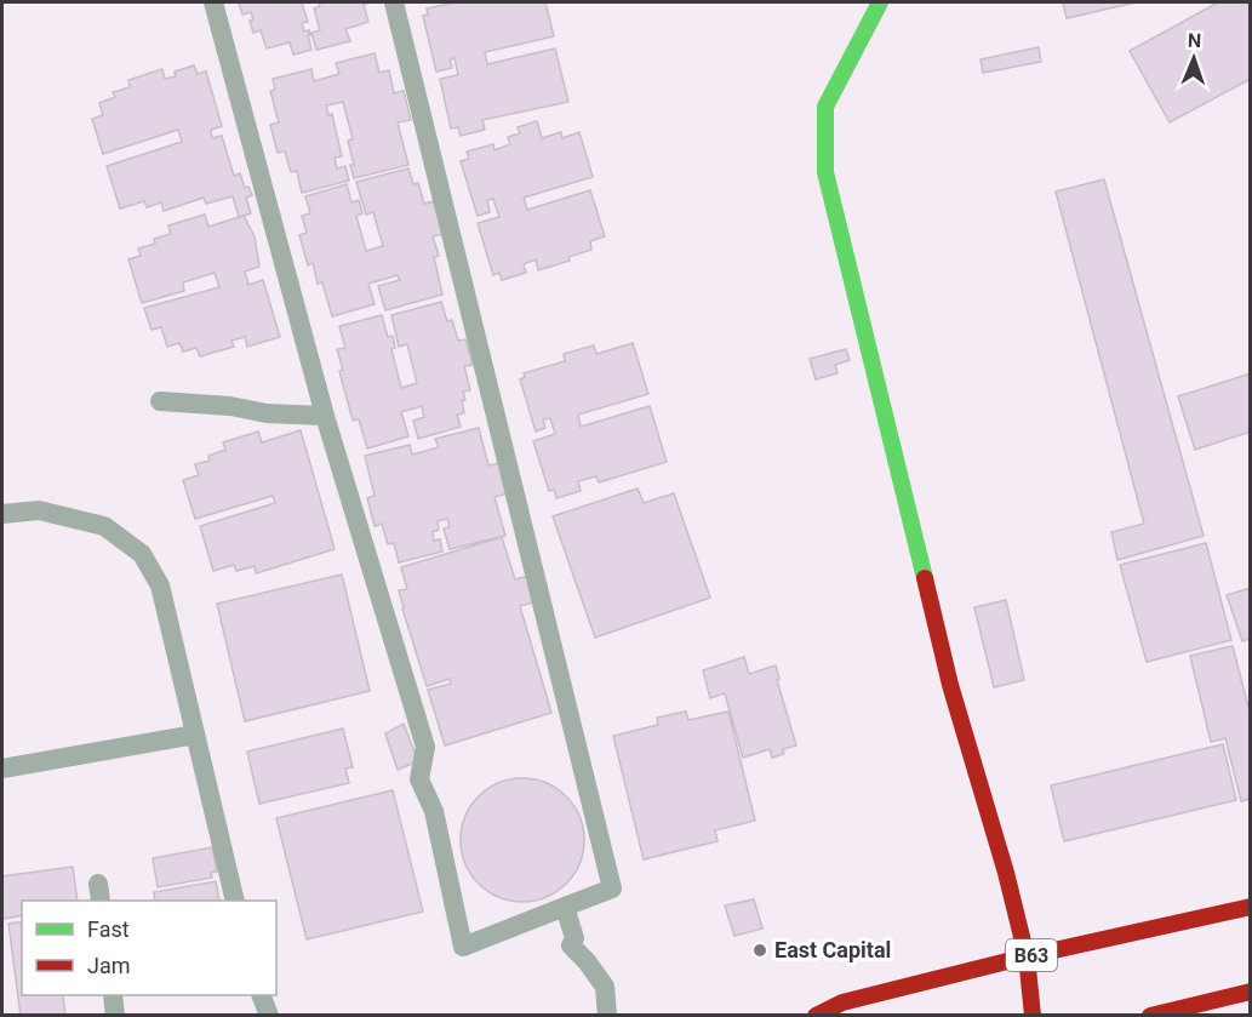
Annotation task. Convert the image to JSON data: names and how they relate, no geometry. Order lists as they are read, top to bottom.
{
  "streets": {
    "main road": ["B63"]
  },
  "places": ["East Capital"],
  "legend": ["Fast", "Jam"],
  "north": "top"
}
